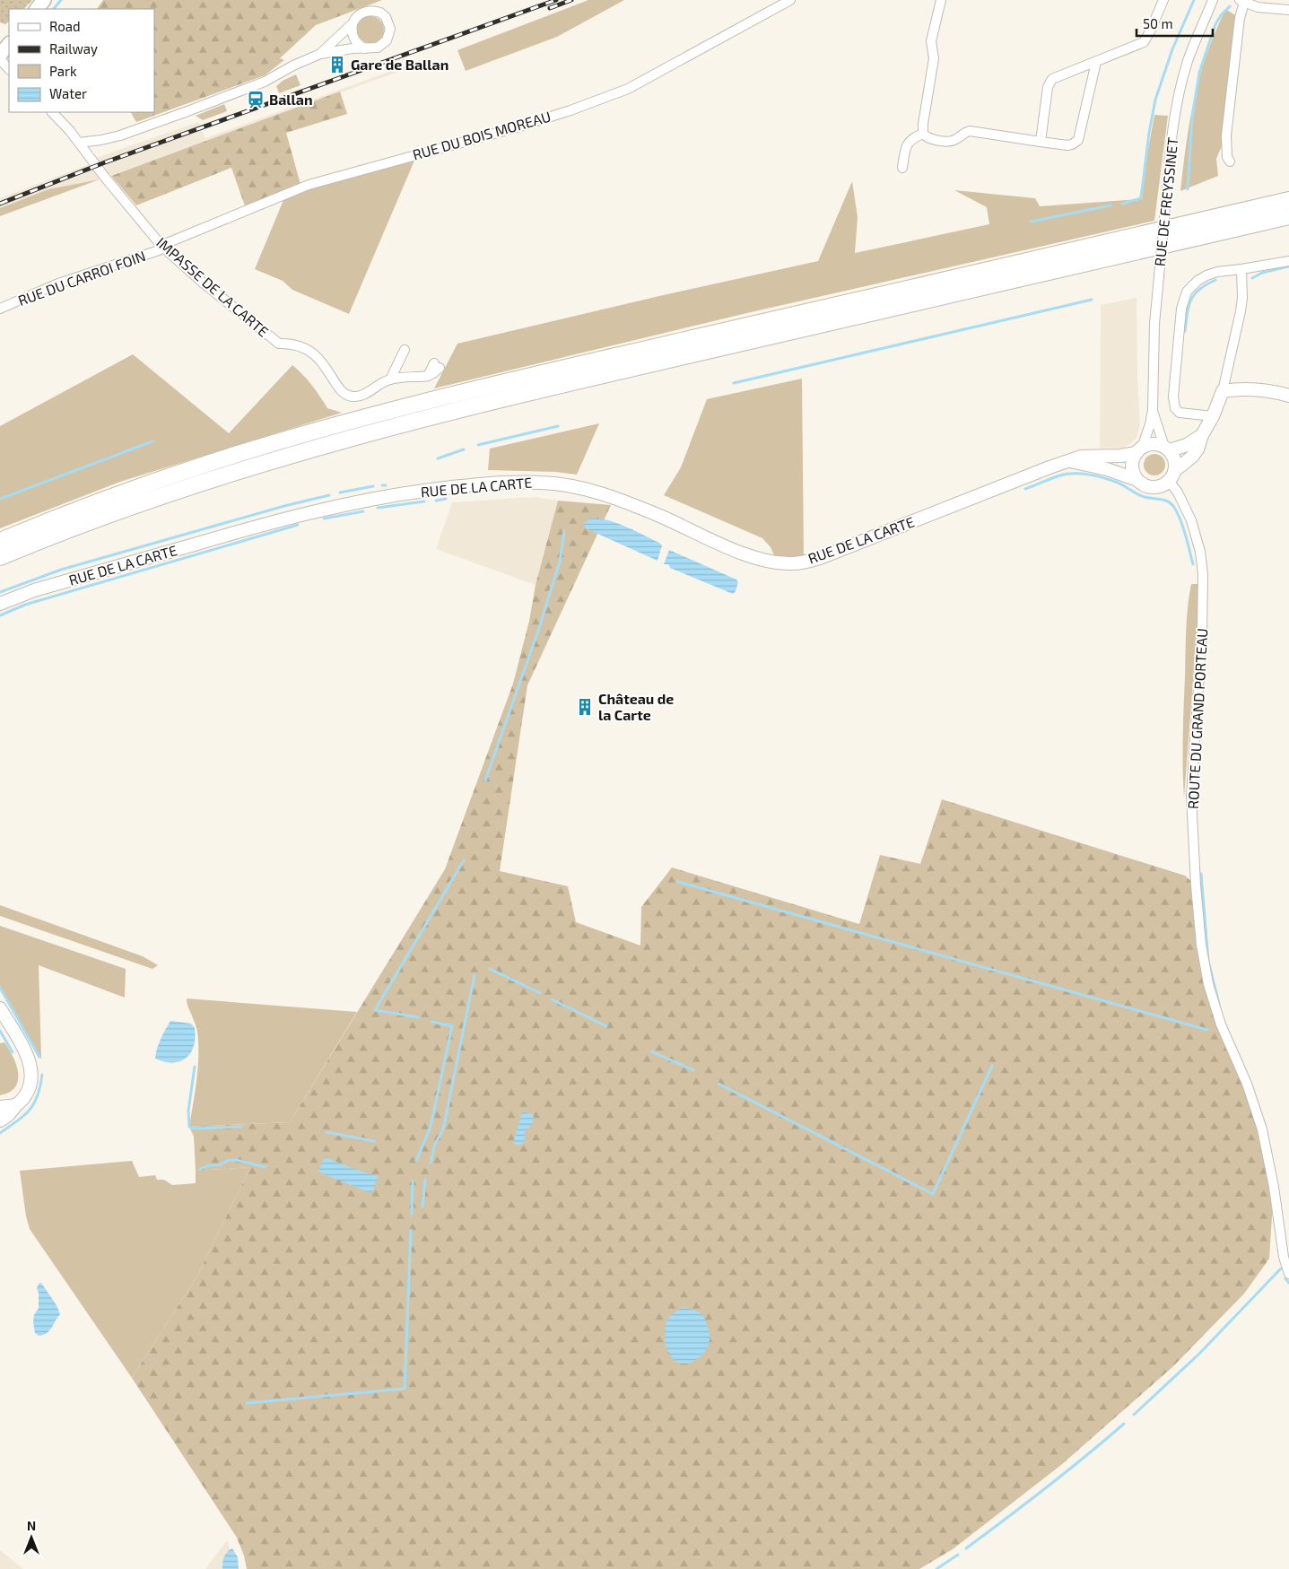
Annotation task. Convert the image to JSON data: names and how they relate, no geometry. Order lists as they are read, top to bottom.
{
  "streets": {
    "street": [
      "RUE DU BOIS MOREAU",
      "RUE DE FREYSSINET",
      "RUE DU CARROI FOIN",
      "IMPASSE DE LA CARTE",
      "RUE DE LA CARTE",
      "ROUTE DU GRAND PORTEAU"
    ]
  },
  "crossings": [
    ["RUE DU BOIS MOREAU", "RUE DU CARROI FOIN"],
    ["RUE DU BOIS MOREAU", "IMPASSE DE LA CARTE"],
    ["RUE DU CARROI FOIN", "IMPASSE DE LA CARTE"],
    ["RUE DE LA CARTE", "ROUTE DU GRAND PORTEAU"]
  ],
  "places": {
    "building": ["Gare de Ballan", "Château de la Carte"],
    "station": ["Ballan"]
  },
  "legend": [
    "Road",
    "Railway",
    "Park",
    "Water"
  ],
  "scale_bar": "50 m",
  "north": "top"
}
